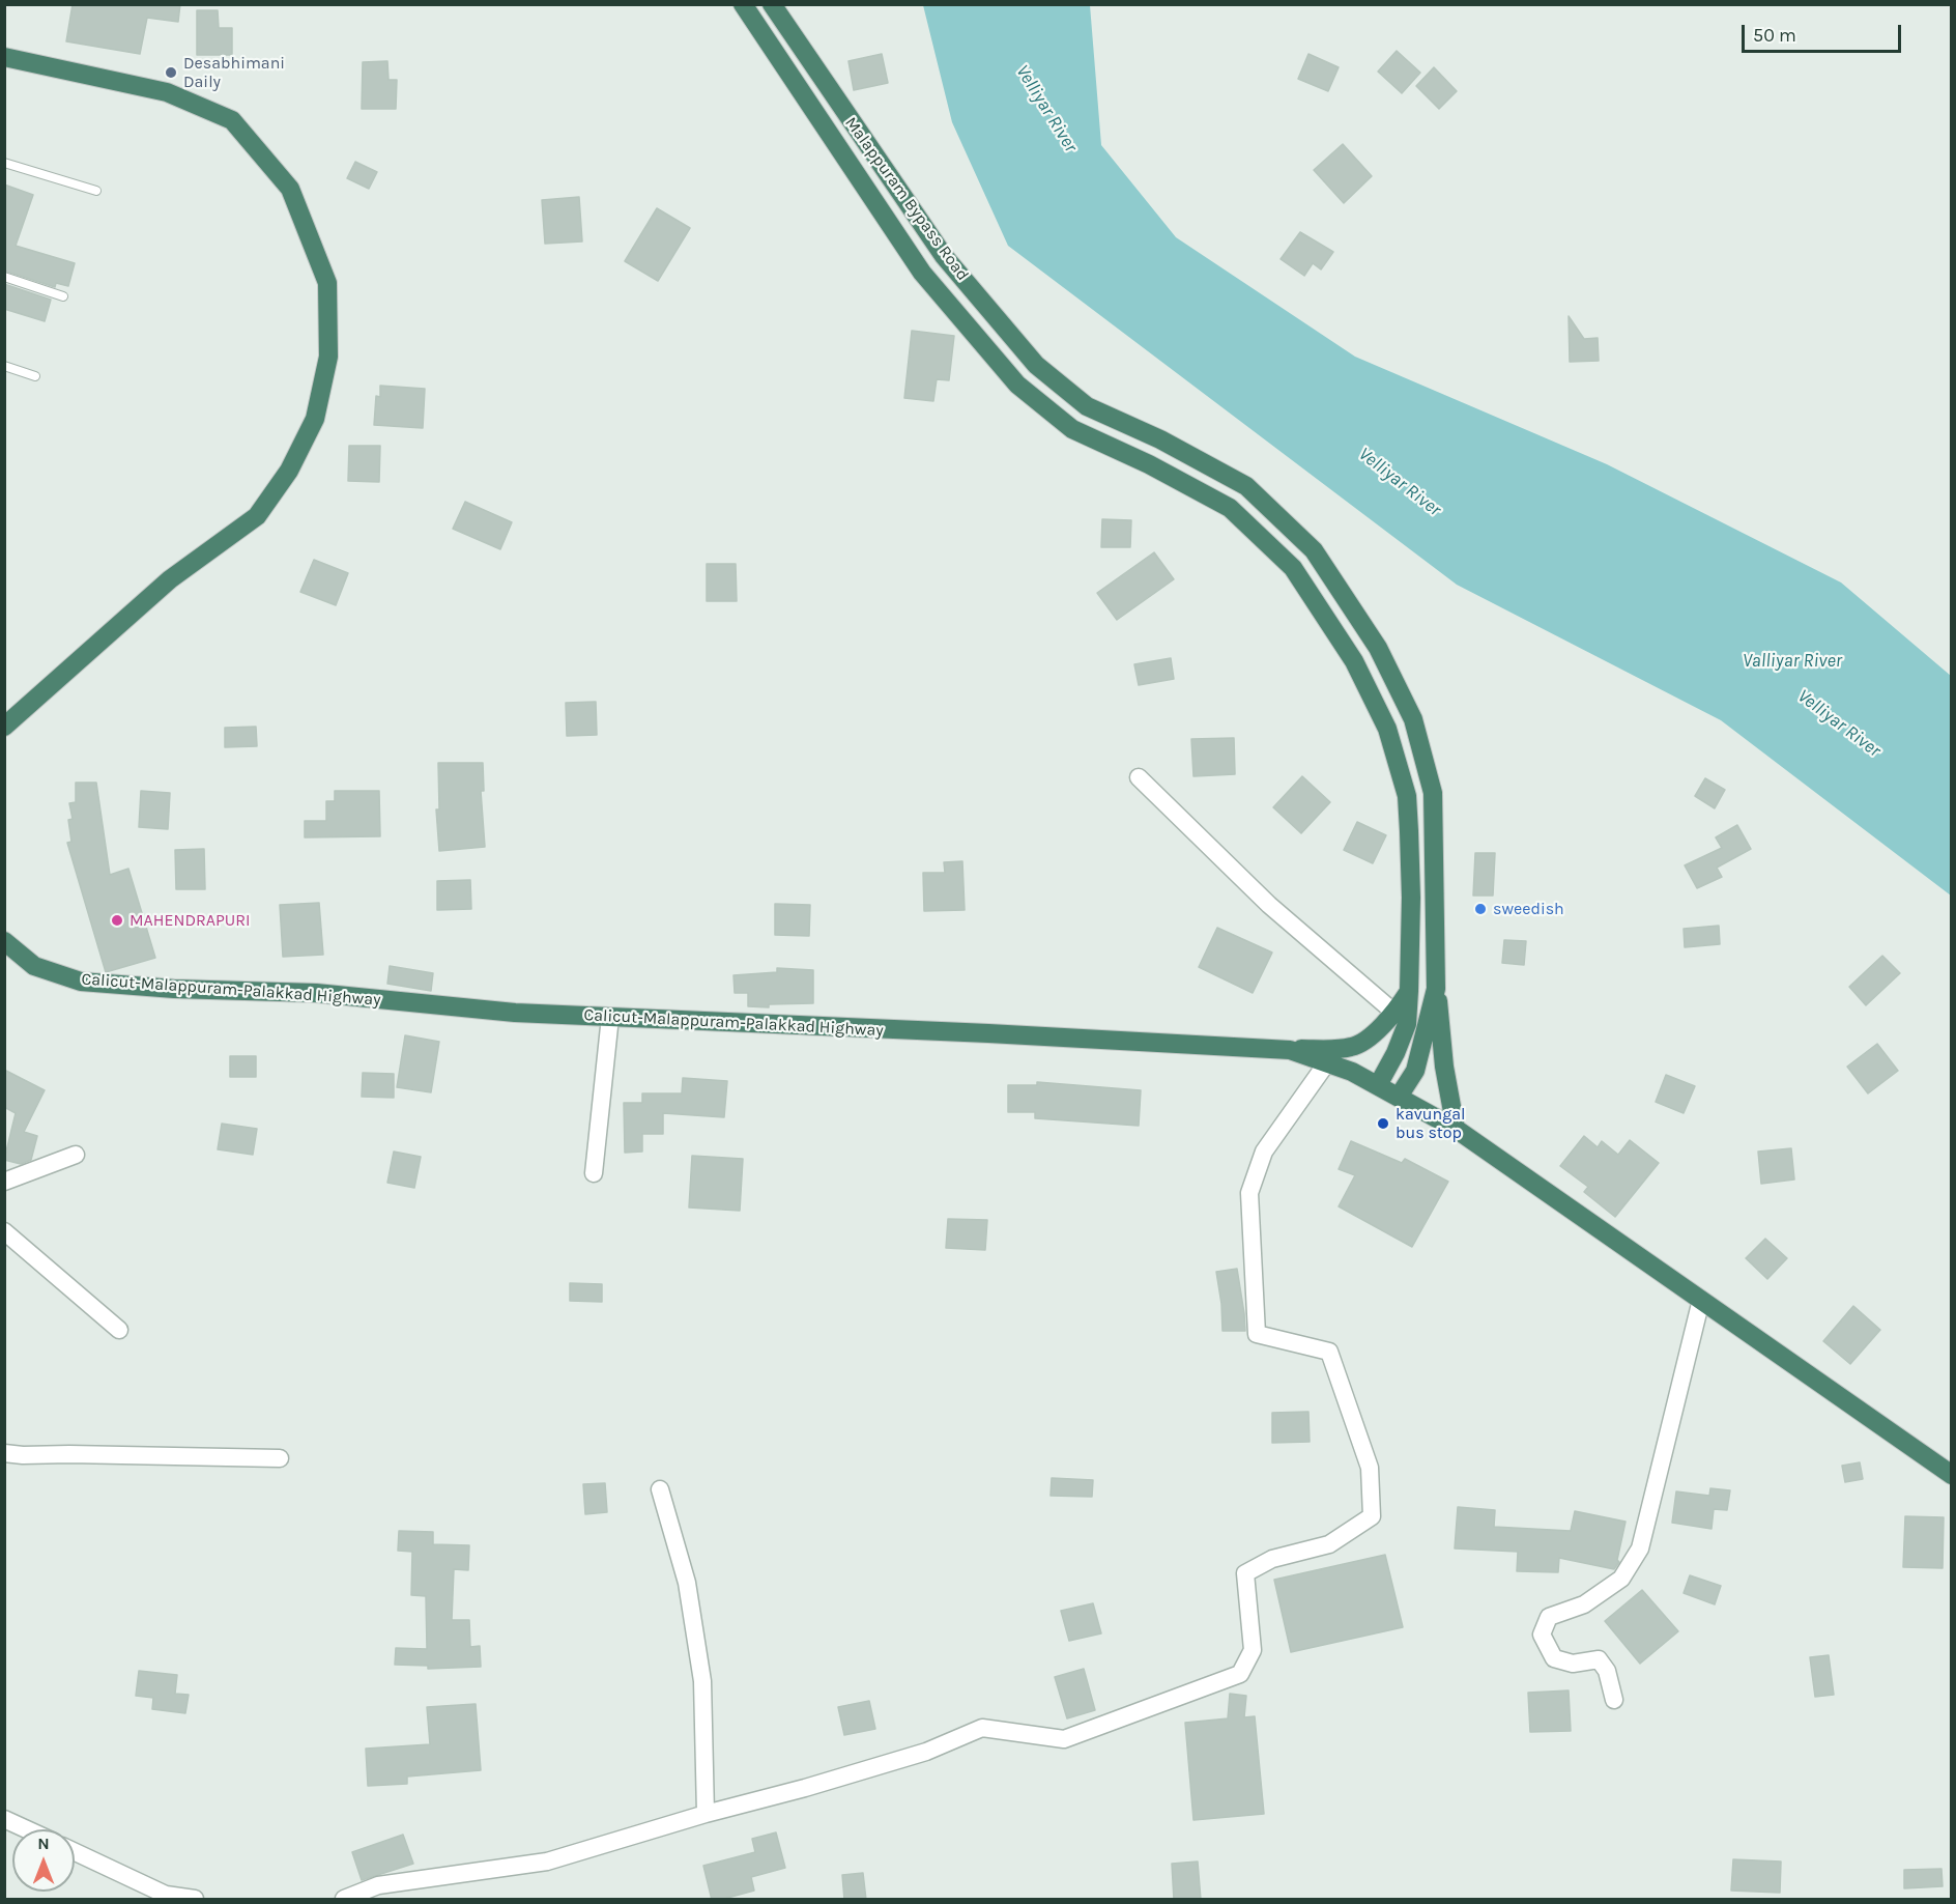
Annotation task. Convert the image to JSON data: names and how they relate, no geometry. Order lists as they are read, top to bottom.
{
  "streets": {
    "highway": ["Malappuram Bypass Road", "Calicut-Malappuram-Palakkad Highway"]
  },
  "crossings": [
    ["Malappuram Bypass Road", "Calicut-Malappuram-Palakkad Highway"]
  ],
  "water": ["Velliyar River", "Valliyar River"],
  "places": [
    "Desabhimani Daily",
    "sweedish",
    "MAHENDRAPURI",
    "kavungal bus stop"
  ],
  "scale_bar": "50 m",
  "north": "top"
}
